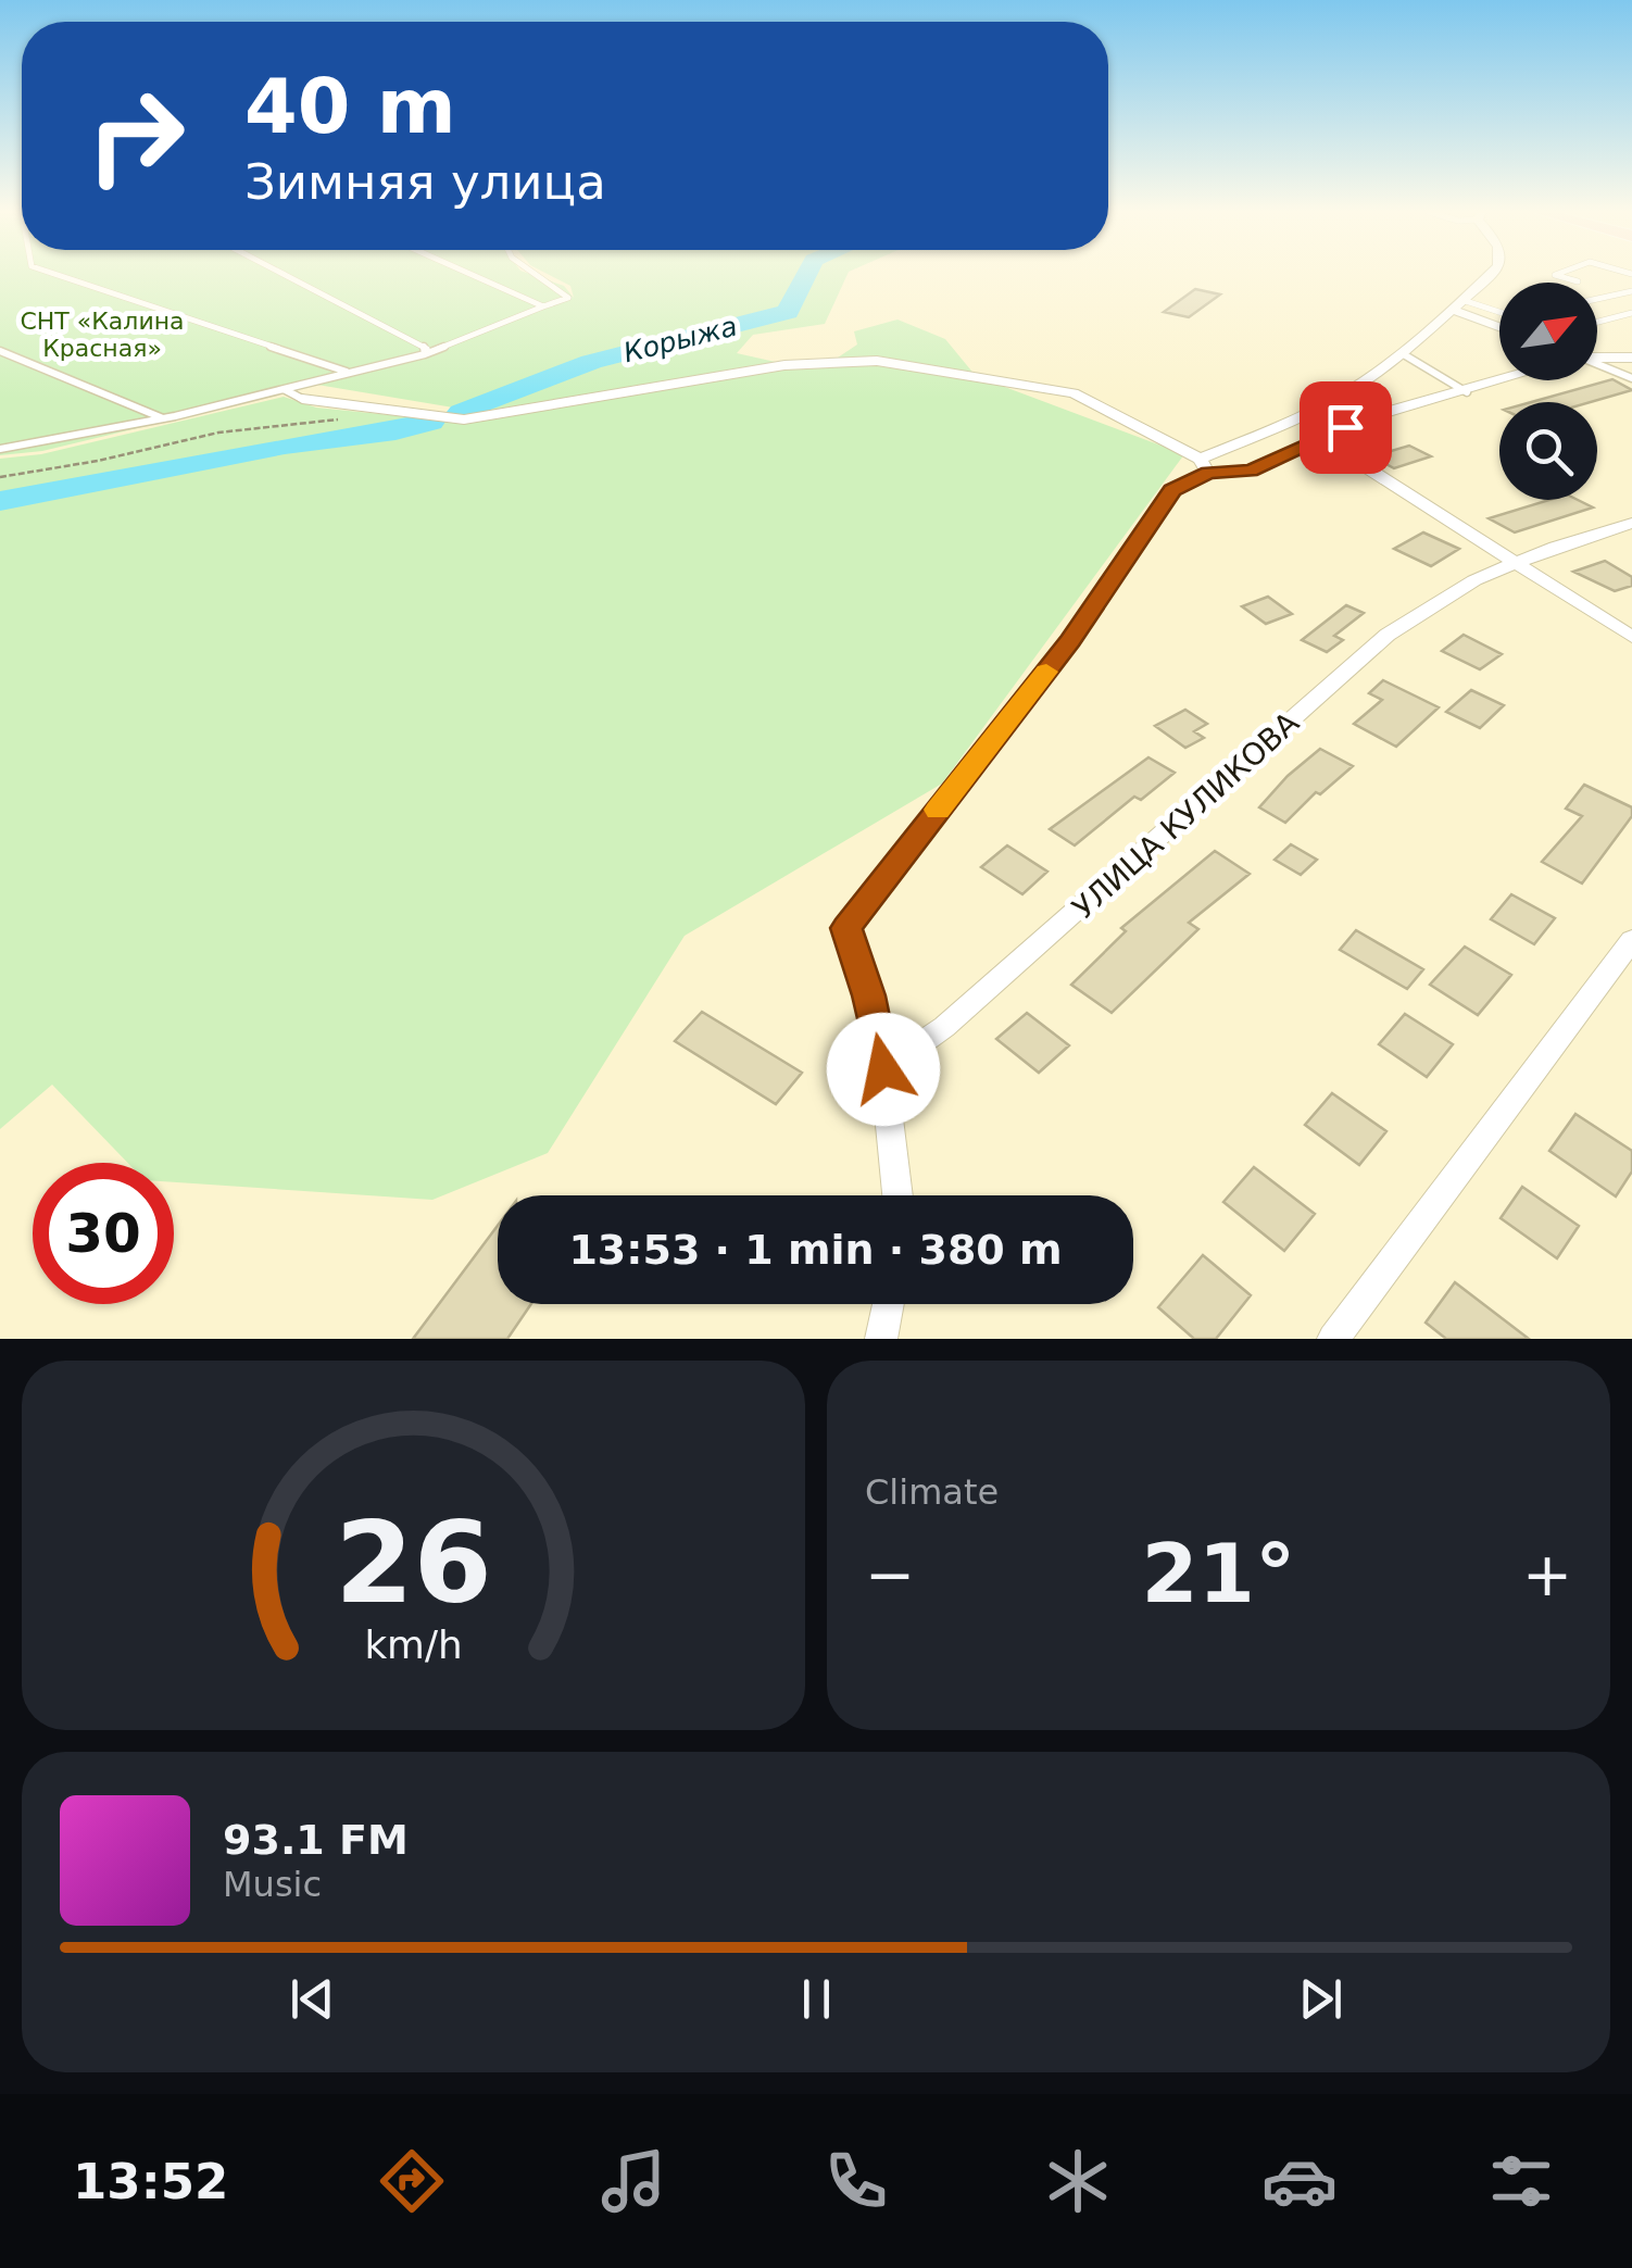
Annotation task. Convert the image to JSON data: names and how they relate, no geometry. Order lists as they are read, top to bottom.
{
  "streets": {
    "street": ["УЛИЦА КУЛИКОВА"]
  },
  "water": ["Корыжа"],
  "parks": ["СНТ «Калина Красная»"],
  "north": "top right",
  "page": {
    "turn": ["40 m", "Зимняя улица"],
    "limit": "30",
    "trip": "13:53 · 1 min · 380 m",
    "tile": "Climate",
    "heat": ["−", "21°", "+"],
    "song": ["93.1 FM", "Music"],
    "tabs": "13:52",
    "gauge": ["26", "km/h"]
  }
}
